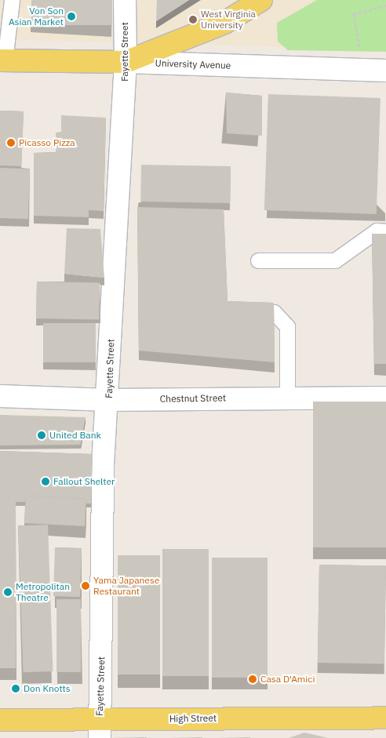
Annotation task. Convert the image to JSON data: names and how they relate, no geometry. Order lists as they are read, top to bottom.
{
  "streets": {
    "main road": ["University Avenue", "High Street"],
    "street": ["Fayette Street", "Chestnut Street"]
  },
  "crossings": [
    ["Fayette Street", "University Avenue"],
    ["Fayette Street", "Chestnut Street"],
    ["Fayette Street", "High Street"]
  ],
  "places": [
    "Von Son Asian Market",
    "West Virginia University",
    "Picasso Pizza",
    "United Bank",
    "Fallout Shelter",
    "Yama Japanese Restaurant",
    "Metropolitan Theatre",
    "Casa D'Amici",
    "Don Knotts"
  ]
}
